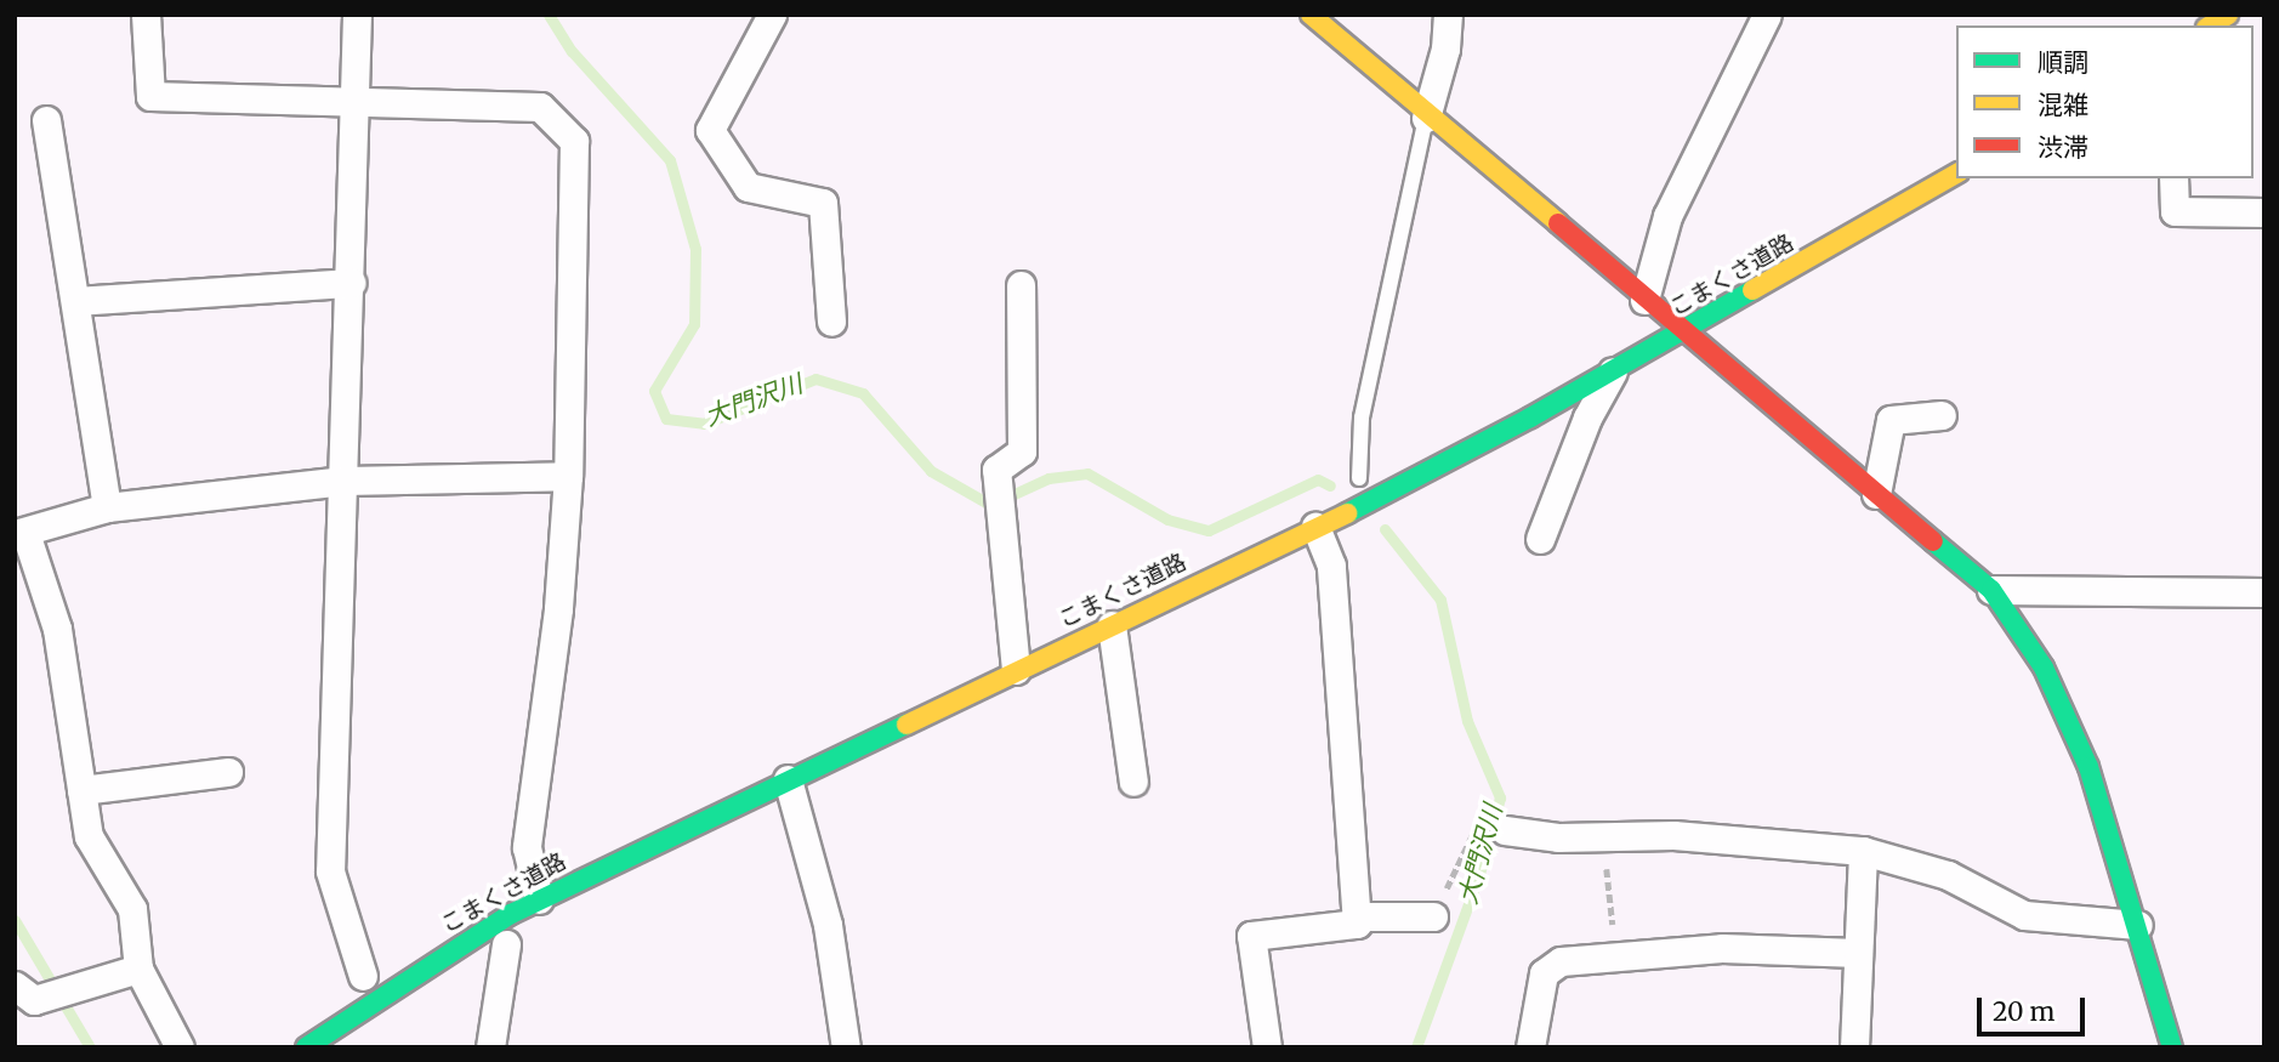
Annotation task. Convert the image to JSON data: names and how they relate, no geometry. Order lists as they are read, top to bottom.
{
  "streets": {
    "street": ["こまくさ道路"]
  },
  "water": ["大門沢川"],
  "legend": ["順調", "混雑", "渋滞"],
  "scale_bar": "20 m"
}
